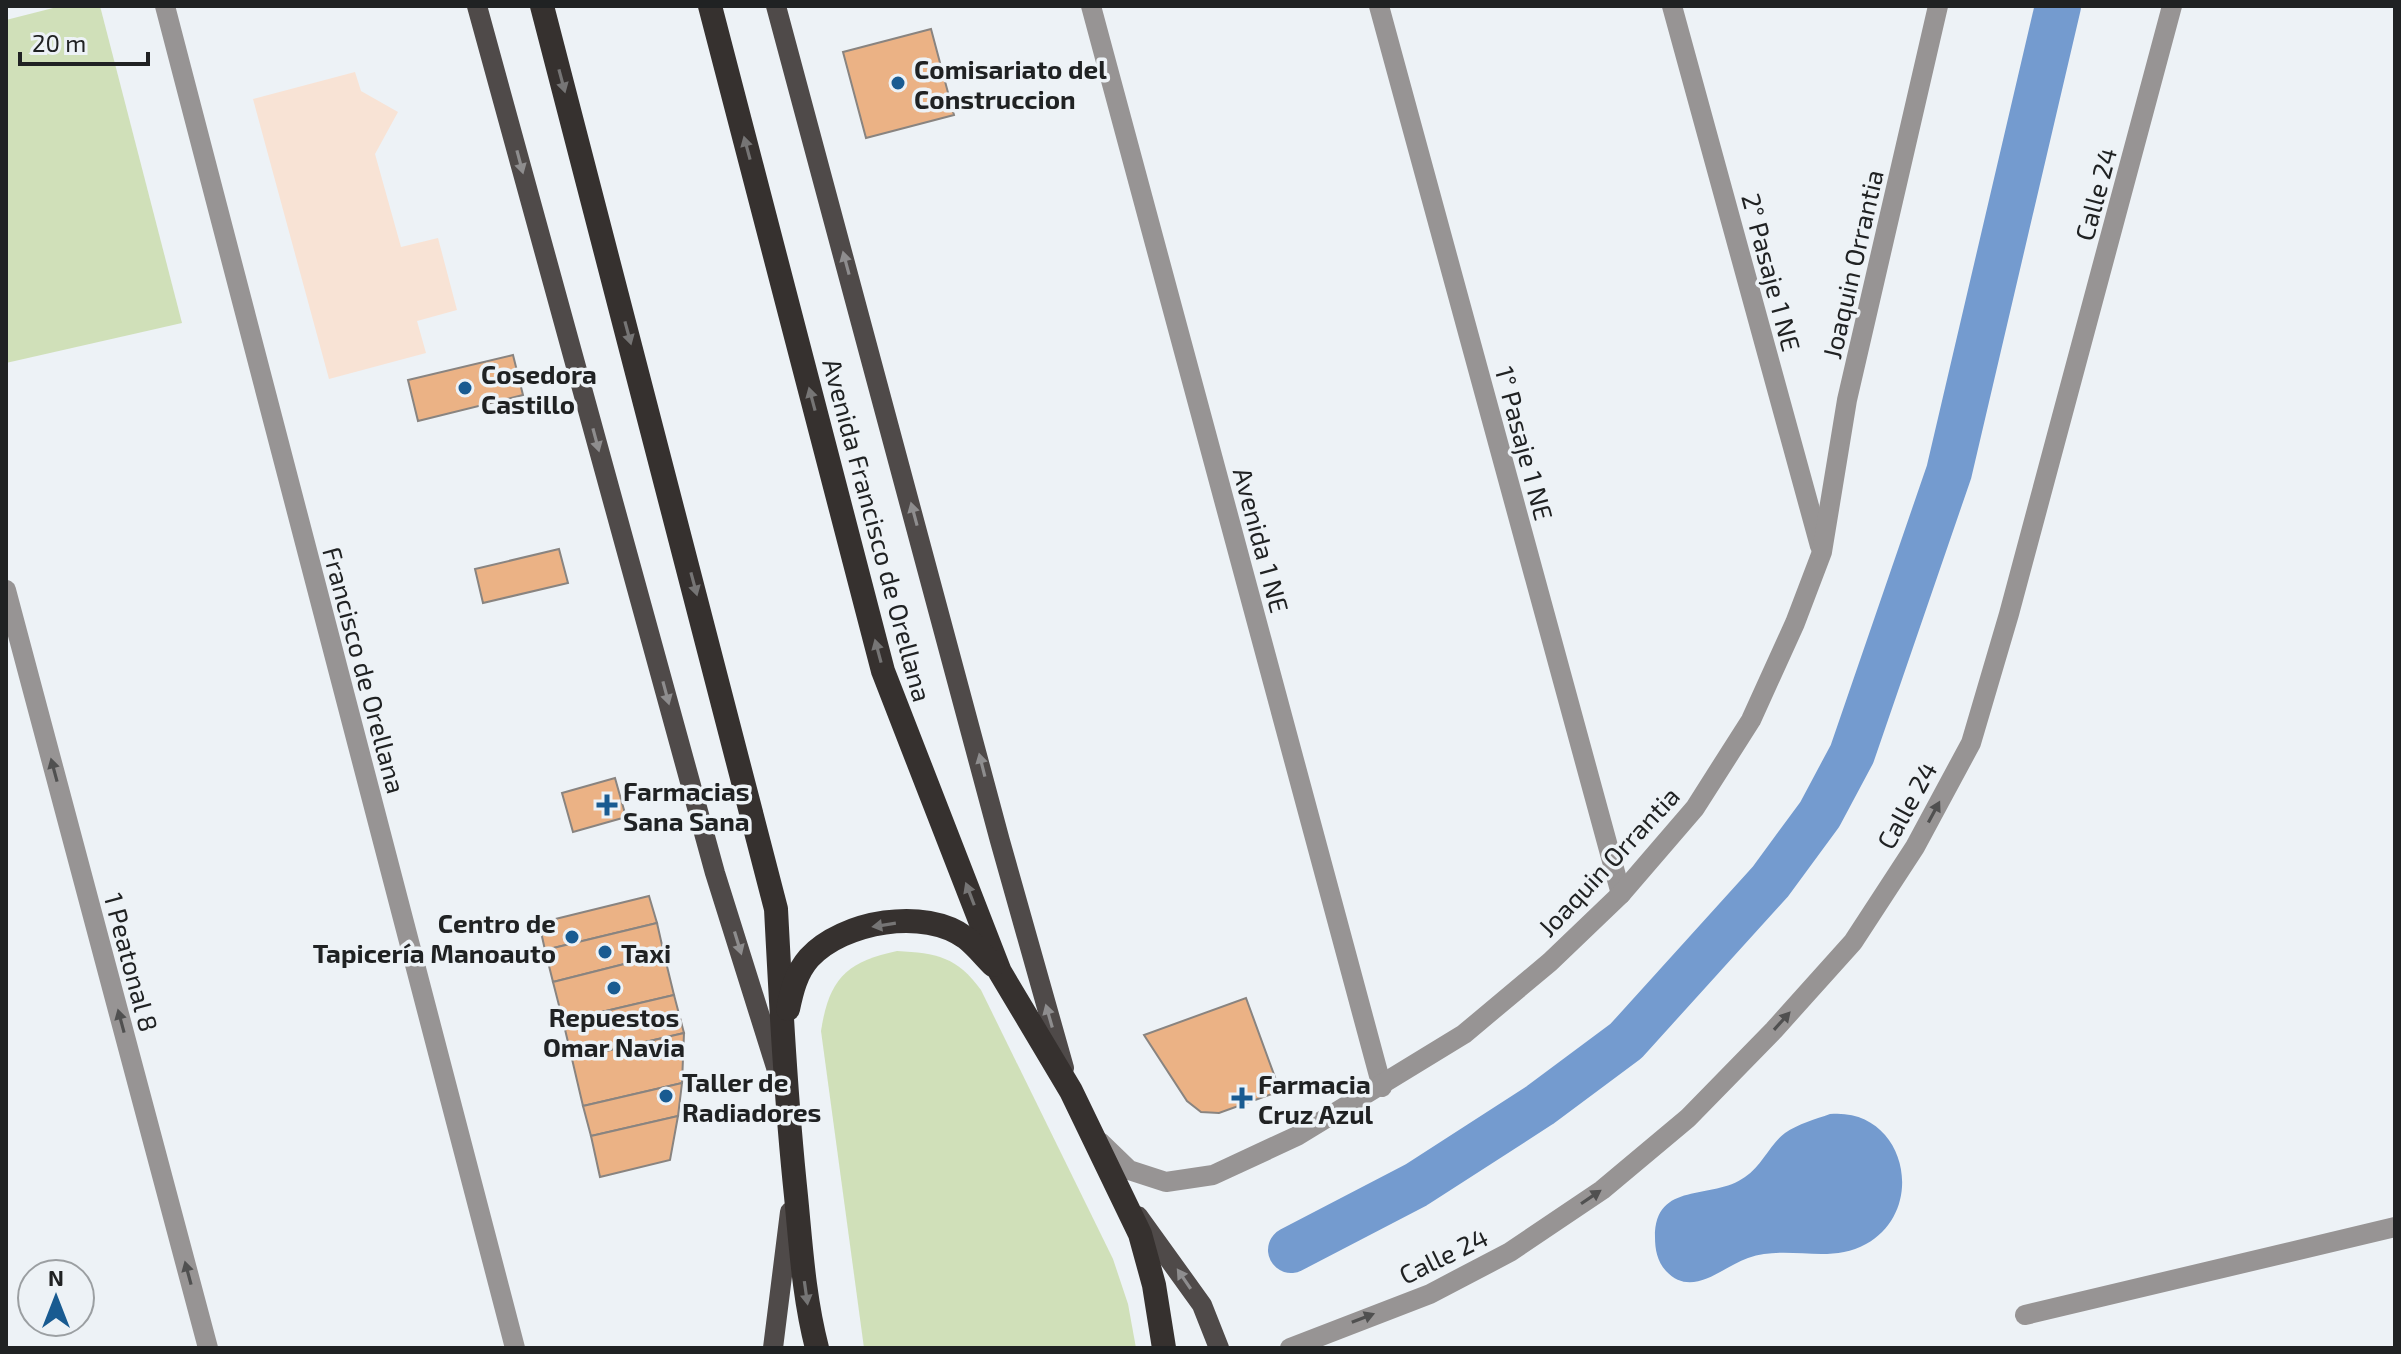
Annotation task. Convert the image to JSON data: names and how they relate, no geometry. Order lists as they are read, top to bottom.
{
  "streets": {
    "highway": ["Avenida Francisco de Orellana"],
    "street": [
      "Calle 24",
      "Joaquin Orrantia",
      "2° Pasaje 1 NE",
      "1° Pasaje 1 NE",
      "Avenida 1 NE",
      "Francisco de Orellana",
      "1 Peatonal 8"
    ]
  },
  "crossings": [
    ["Joaquin Orrantia", "2° Pasaje 1 NE"],
    ["Joaquin Orrantia", "1° Pasaje 1 NE"],
    ["Joaquin Orrantia", "Avenida Francisco de Orellana"],
    ["Joaquin Orrantia", "Avenida 1 NE"]
  ],
  "one_way": ["Calle 24", "1 Peatonal 8"],
  "places": {
    "other": [
      "Comisariato del Construccion",
      "Cosedora Castillo",
      "Centro de Tapicería Manoauto",
      "Taxi",
      "Repuestos Omar Navia",
      "Taller de Radiadores"
    ],
    "health": ["Farmacias Sana Sana", "Farmacia Cruz Azul"]
  },
  "scale_bar": "20 m",
  "north": "top"
}
